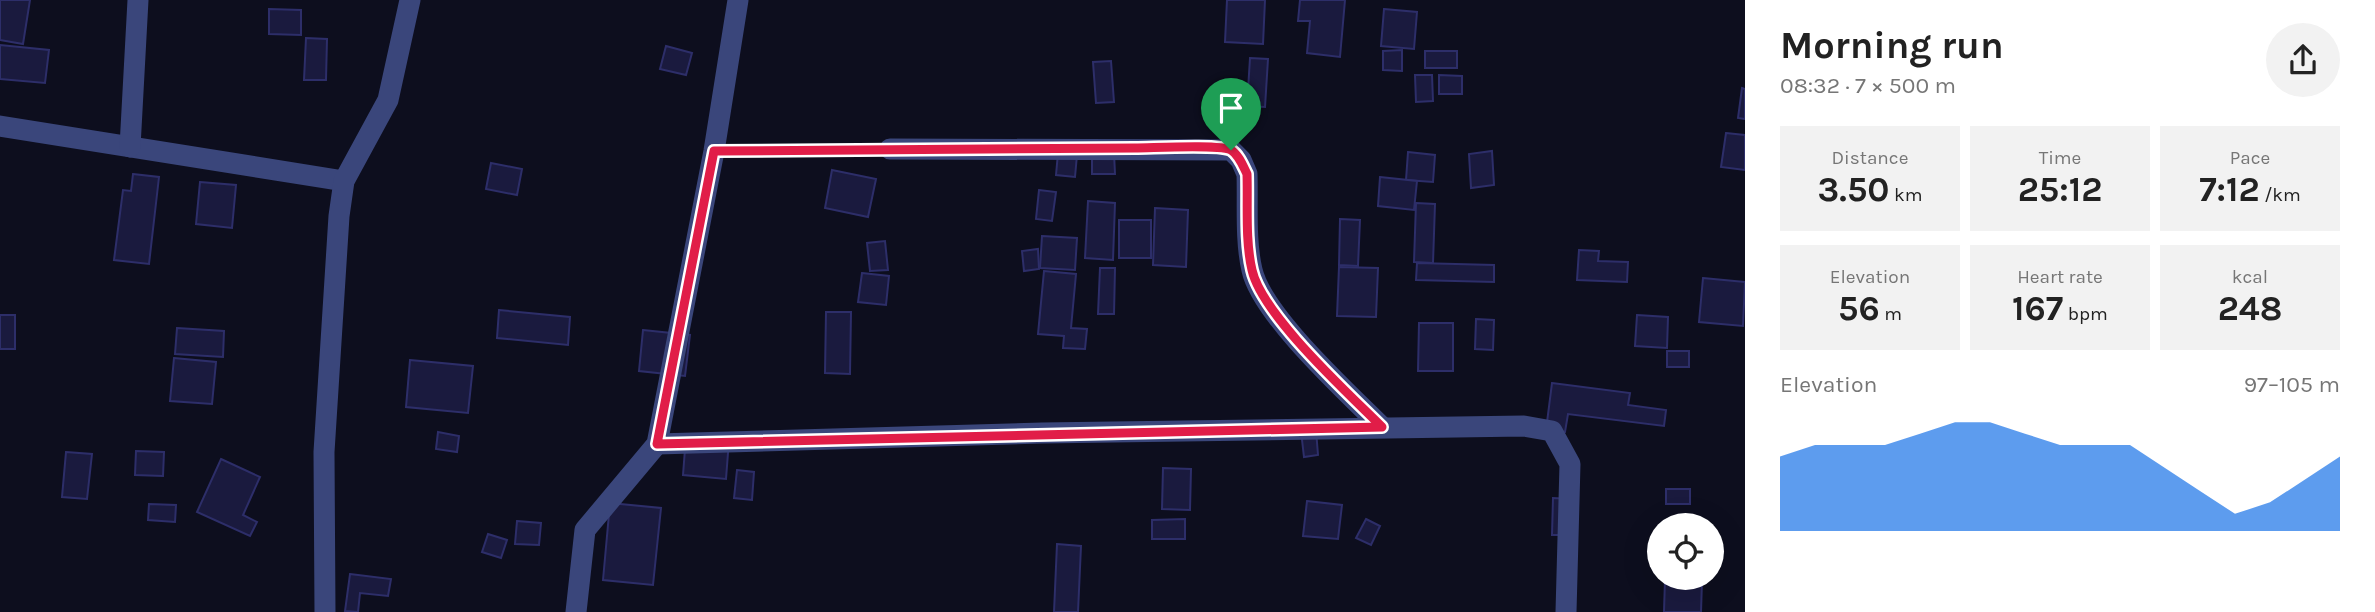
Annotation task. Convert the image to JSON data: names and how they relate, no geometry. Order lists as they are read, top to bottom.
{
  "page": {
    "heading": ["Morning run", "08:32 · 7 × 500 m"],
    "stats": [
      ["Distance", "3.50 km"],
      ["Time", "25:12"],
      ["Pace", "7:12 /km"],
      ["Elevation", "56 m"],
      ["Heart rate", "167 bpm"],
      ["kcal", "248"]
    ],
    "chart": ["Elevation", "97–105 m"]
  }
}
